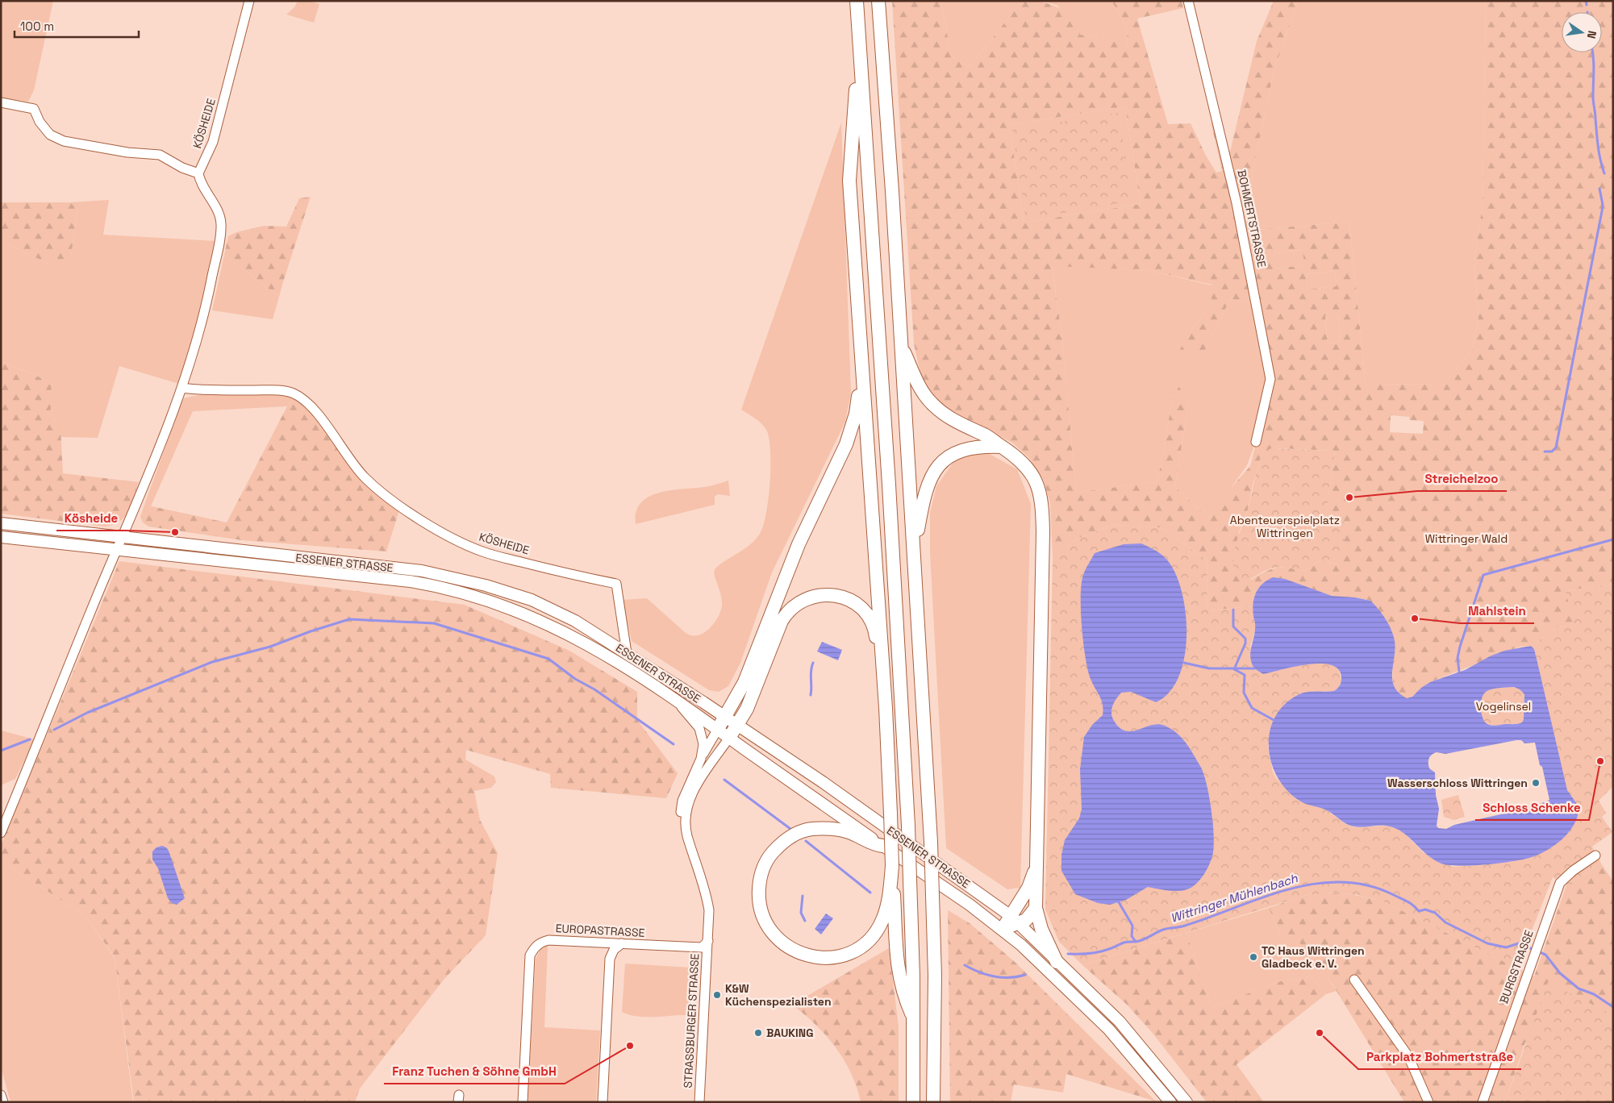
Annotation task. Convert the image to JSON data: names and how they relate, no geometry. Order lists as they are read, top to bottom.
{
  "streets": {
    "main road": ["ESSENER STRASSE"],
    "street": [
      "KÖSHEIDE",
      "BOHMERTSTRASSE",
      "EUROPASTRASSE",
      "BURGSTRASSE",
      "STRASSBURGER STRASSE"
    ]
  },
  "crossings": [
    ["KÖSHEIDE", "ESSENER STRASSE"],
    ["EUROPASTRASSE", "STRASSBURGER STRASSE"]
  ],
  "water": ["Wittringer Mühlenbach"],
  "parks": ["Abenteuerspielplatz Wittringen", "Wittringer Wald", "Vogelinsel"],
  "places": [
    "Streichelzoo",
    "Kösheide",
    "Mahlstein",
    "Schloss Schenke",
    "Wasserschloss Wittringen",
    "TC Haus Wittringen Gladbeck e. V.",
    "K&W Küchenspezialisten",
    "BAUKING",
    "Parkplatz Bohmertstraße",
    "Franz Tuchen & Söhne GmbH"
  ],
  "scale_bar": "100 m",
  "north": "right"
}
